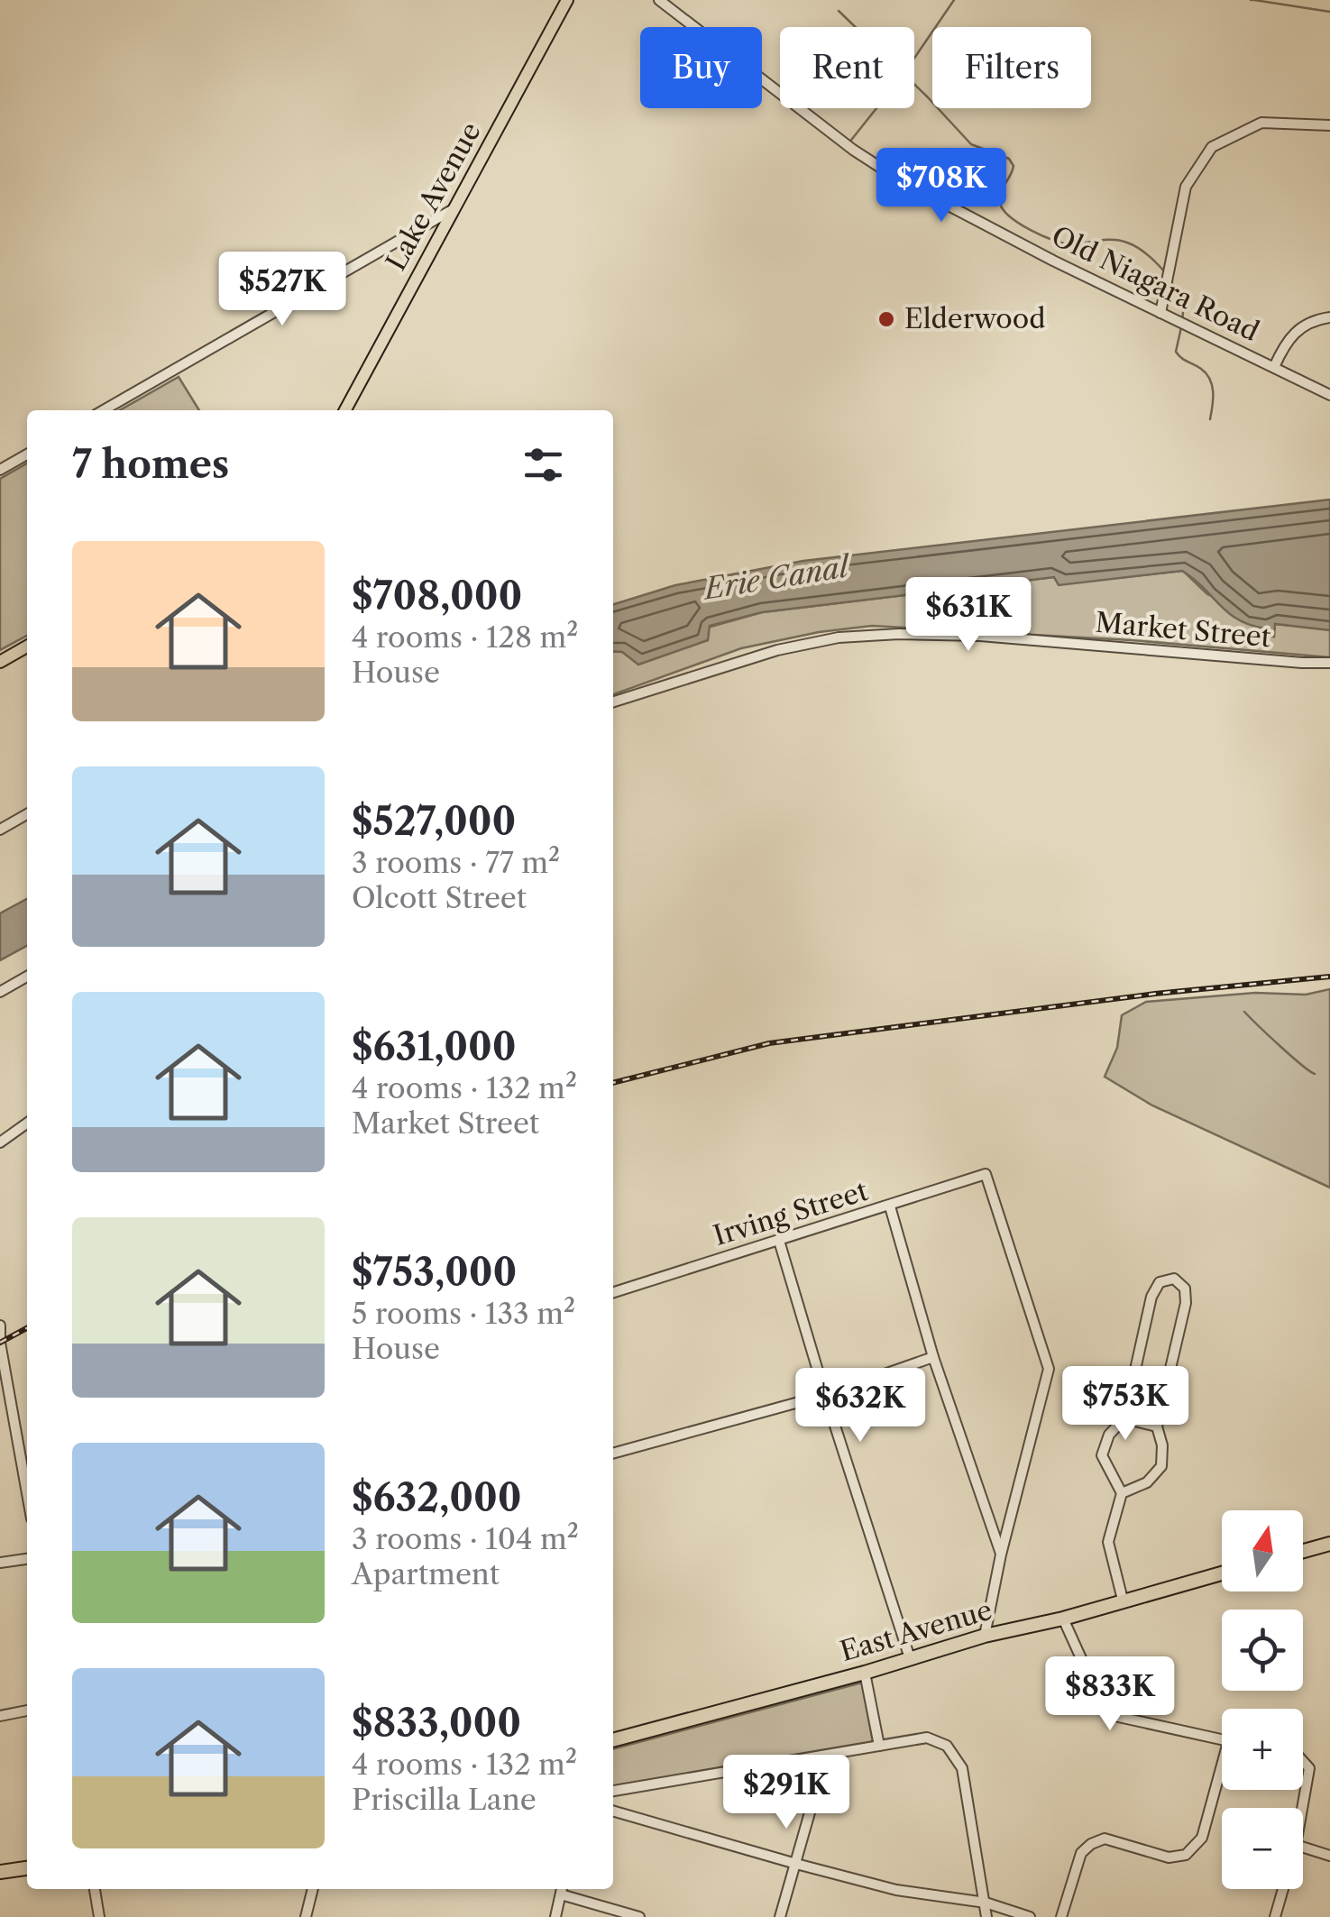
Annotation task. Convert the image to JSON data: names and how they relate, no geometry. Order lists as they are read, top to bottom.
{
  "streets": {
    "highway": ["East Avenue"],
    "main road": ["Lake Avenue"],
    "street": ["Old Niagara Road", "Market Street", "Irving Street"]
  },
  "water": ["Erie Canal"],
  "places": ["Elderwood"],
  "north": "top",
  "page": {
    "chip": ["Buy", "Rent", "Filters"],
    "price": [
      "$708K",
      "$527K",
      "$631K",
      "$753K",
      "$632K",
      "$833K",
      "$291K"
    ],
    "heading": "7 homes",
    "list": [
      {
        "name": "$708,000",
        "note": "4 rooms · 128 m² · House"
      },
      {
        "name": "$527,000",
        "note": "3 rooms · 77 m² · Olcott Street"
      },
      {
        "name": "$631,000",
        "note": "4 rooms · 132 m² · Market Street"
      },
      {
        "name": "$753,000",
        "note": "5 rooms · 133 m² · House"
      },
      {
        "name": "$632,000",
        "note": "3 rooms · 104 m² · Apartment"
      },
      {
        "name": "$833,000",
        "note": "4 rooms · 132 m² · Priscilla Lane"
      }
    ],
    "map_buttons": ["+", "−"]
  }
}
